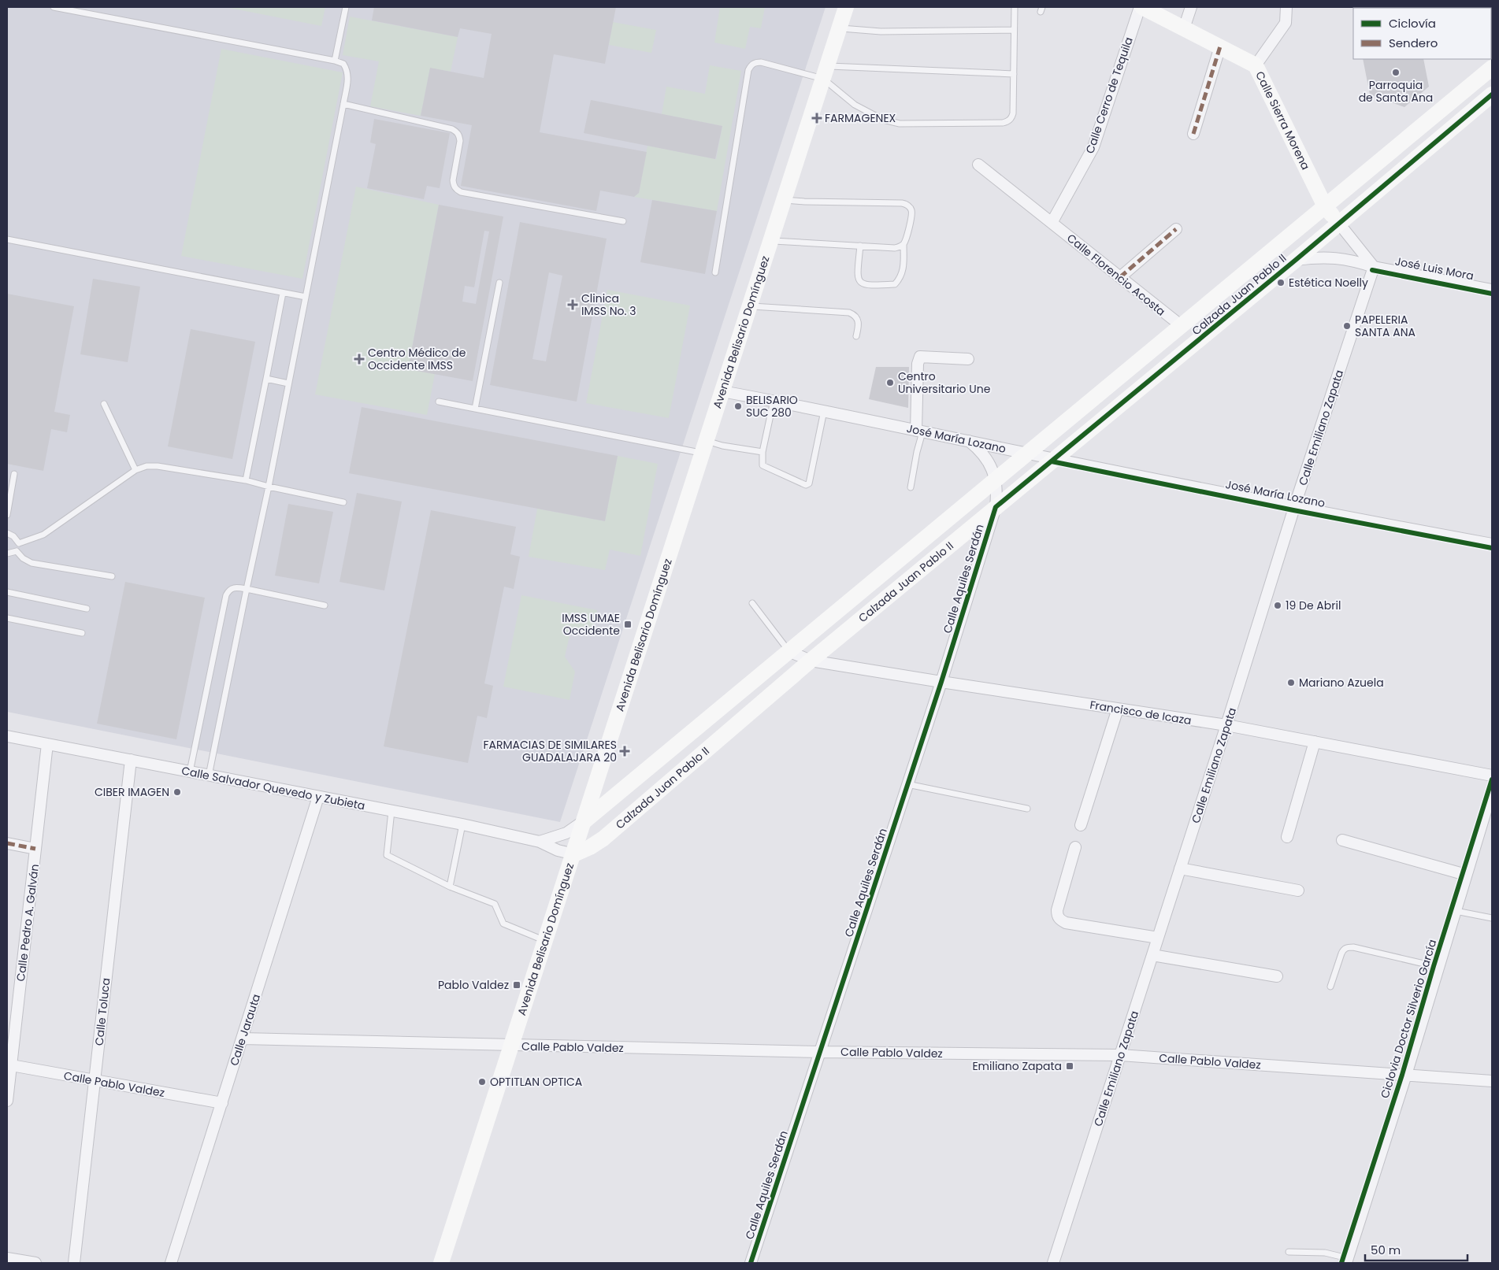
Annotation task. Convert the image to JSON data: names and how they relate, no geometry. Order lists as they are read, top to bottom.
{
  "streets": {
    "main road": ["Calle Sierra Morena", "Calzada Juan Pablo II", "Avenida Belisario Domínguez"],
    "street": [
      "Calle Cerro de Tequila",
      "José Luis Mora",
      "Calle Florencio Acosta",
      "Calle Emiliano Zapata",
      "José María Lozano",
      "Calle Aquiles Serdán",
      "Francisco de Icaza",
      "Calle Salvador Quevedo y Zubieta",
      "Calle Pedro A. Galván",
      "Calle Toluca",
      "Calle Jarauta",
      "Calle Pablo Valdez"
    ],
    "cycle path": ["Ciclovia Doctor Silverio García"]
  },
  "crossings": [
    ["Calle Cerro de Tequila", "Calle Sierra Morena"],
    ["Calle Cerro de Tequila", "Calle Florencio Acosta"],
    ["Calle Sierra Morena", "Calzada Juan Pablo II"],
    ["José Luis Mora", "Calzada Juan Pablo II"],
    ["José Luis Mora", "Calle Emiliano Zapata"],
    ["Calle Florencio Acosta", "Calzada Juan Pablo II"],
    ["Calzada Juan Pablo II", "Avenida Belisario Domínguez"],
    ["Calzada Juan Pablo II", "José María Lozano"],
    ["Calzada Juan Pablo II", "Calle Aquiles Serdán"],
    ["Calzada Juan Pablo II", "Francisco de Icaza"],
    ["Calzada Juan Pablo II", "Calle Salvador Quevedo y Zubieta"],
    ["Avenida Belisario Domínguez", "José María Lozano"],
    ["Avenida Belisario Domínguez", "Calle Salvador Quevedo y Zubieta"],
    ["Avenida Belisario Domínguez", "Calle Pablo Valdez"],
    ["Calle Emiliano Zapata", "José María Lozano"],
    ["Calle Emiliano Zapata", "Francisco de Icaza"],
    ["Calle Emiliano Zapata", "Calle Pablo Valdez"],
    ["José María Lozano", "Calle Aquiles Serdán"],
    ["Calle Aquiles Serdán", "Francisco de Icaza"],
    ["Calle Aquiles Serdán", "Calle Pablo Valdez"],
    ["Calle Salvador Quevedo y Zubieta", "Calle Pedro A. Galván"],
    ["Calle Salvador Quevedo y Zubieta", "Calle Toluca"],
    ["Calle Salvador Quevedo y Zubieta", "Calle Jarauta"],
    ["Calle Pedro A. Galván", "Calle Pablo Valdez"],
    ["Calle Toluca", "Calle Pablo Valdez"],
    ["Calle Jarauta", "Calle Pablo Valdez"]
  ],
  "places": {
    "other": [
      "Parroquia de Santa Ana",
      "Estética Noelly",
      "PAPELERIA SANTA ANA",
      "Centro Universitario Une",
      "BELISARIO SUC 280",
      "19 De Abril",
      "Mariano Azuela",
      "CIBER IMAGEN",
      "OPTITLAN OPTICA"
    ],
    "health": [
      "FARMAGENEX",
      "Clinica IMSS No. 3",
      "Centro Médico de Occidente IMSS",
      "FARMACIAS DE SIMILARES GUADALAJARA 20"
    ],
    "transit": ["IMSS UMAE Occidente", "Pablo Valdez", "Emiliano Zapata"]
  },
  "legend": ["Ciclovía", "Sendero"],
  "scale_bar": "50 m"
}
